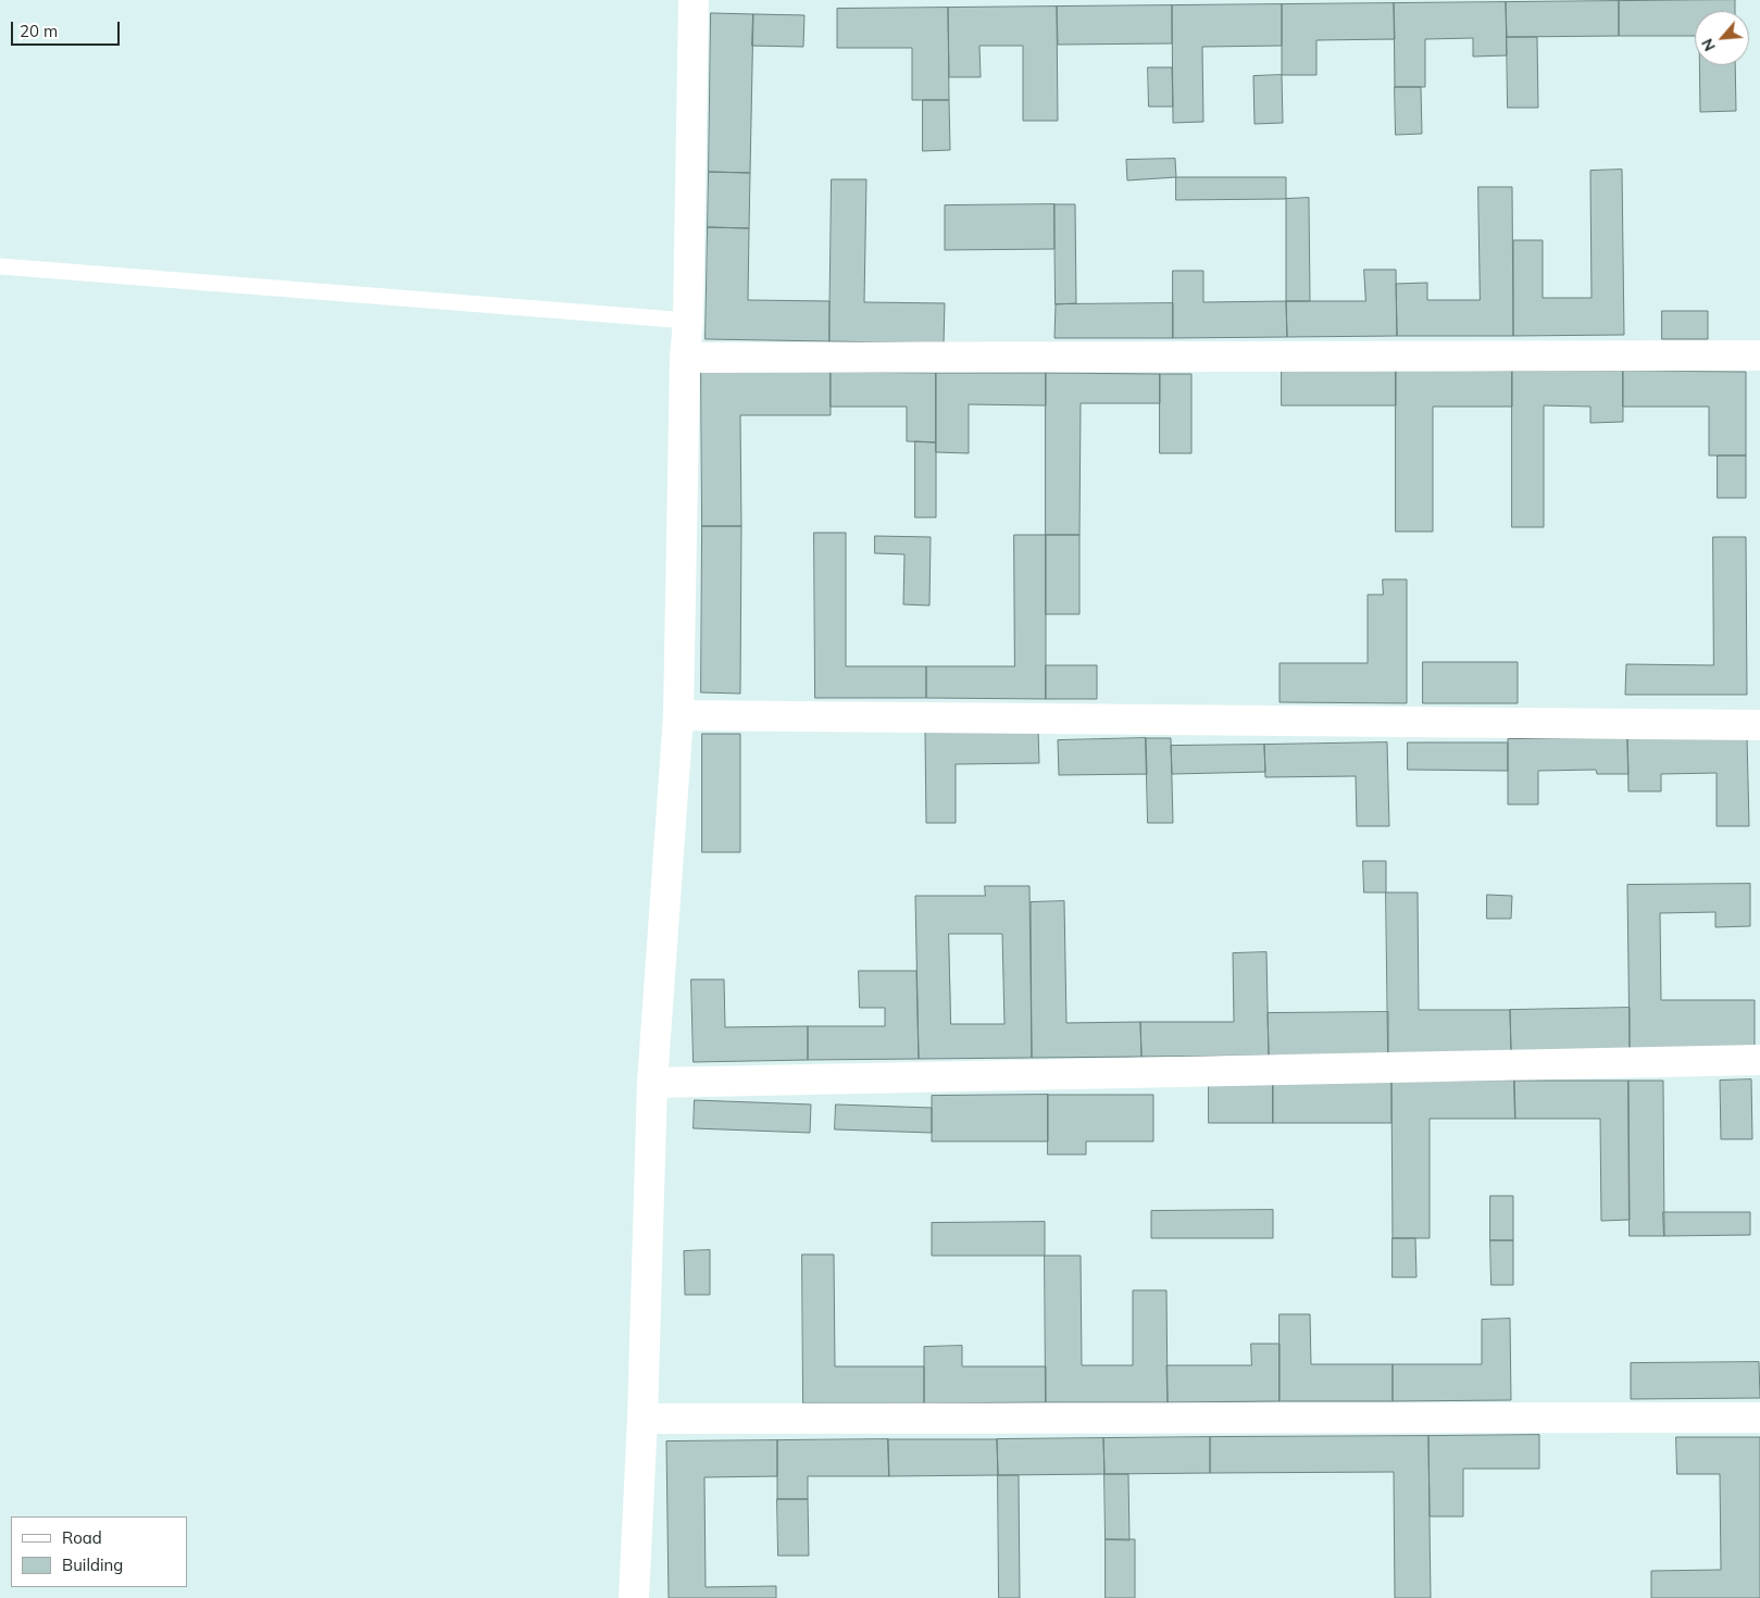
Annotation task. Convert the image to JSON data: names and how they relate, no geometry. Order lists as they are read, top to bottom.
{
  "legend": ["Road", "Building"],
  "scale_bar": "20 m",
  "north": "bottom left"
}
